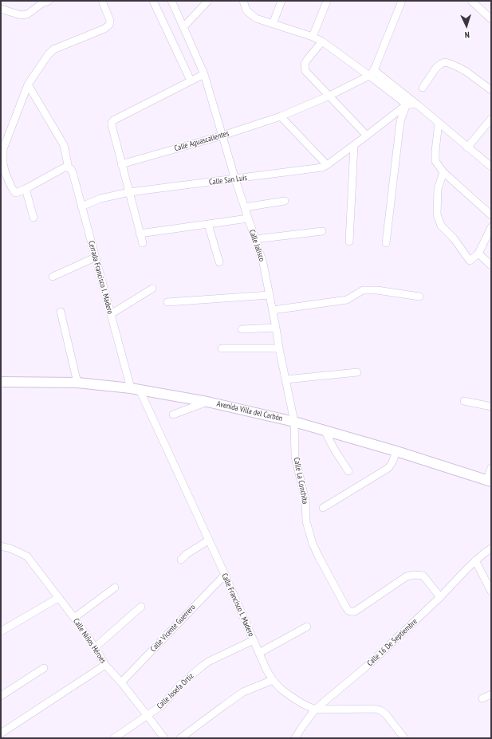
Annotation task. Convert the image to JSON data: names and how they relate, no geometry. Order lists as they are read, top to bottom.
{
  "streets": {
    "main road": ["Avenida Villa del Carbón"],
    "street": [
      "Calle Aguascalientes",
      "Calle San Luis",
      "Calle Jalisco",
      "Cerrada Francisco I. Madero",
      "Calle La Conchita",
      "Calle Francisco I. Madero",
      "Calle Vicente Guerrero",
      "Calle Niños Héroes",
      "Calle 16 De Septiembre",
      "Calle Josefa Ortiz"
    ]
  },
  "crossings": [
    ["Calle Aguascalientes", "Calle Jalisco"],
    ["Calle San Luis", "Calle Jalisco"],
    ["Calle San Luis", "Cerrada Francisco I. Madero"],
    ["Calle Jalisco", "Avenida Villa del Carbón"],
    ["Calle Jalisco", "Calle La Conchita"],
    ["Cerrada Francisco I. Madero", "Avenida Villa del Carbón"],
    ["Cerrada Francisco I. Madero", "Calle Francisco I. Madero"],
    ["Avenida Villa del Carbón", "Calle La Conchita"],
    ["Avenida Villa del Carbón", "Calle Francisco I. Madero"],
    ["Calle La Conchita", "Calle 16 De Septiembre"],
    ["Calle Francisco I. Madero", "Calle Vicente Guerrero"],
    ["Calle Francisco I. Madero", "Calle 16 De Septiembre"],
    ["Calle Francisco I. Madero", "Calle Josefa Ortiz"],
    ["Calle Vicente Guerrero", "Calle Niños Héroes"],
    ["Calle Niños Héroes", "Calle Josefa Ortiz"]
  ],
  "north": "bottom"
}
